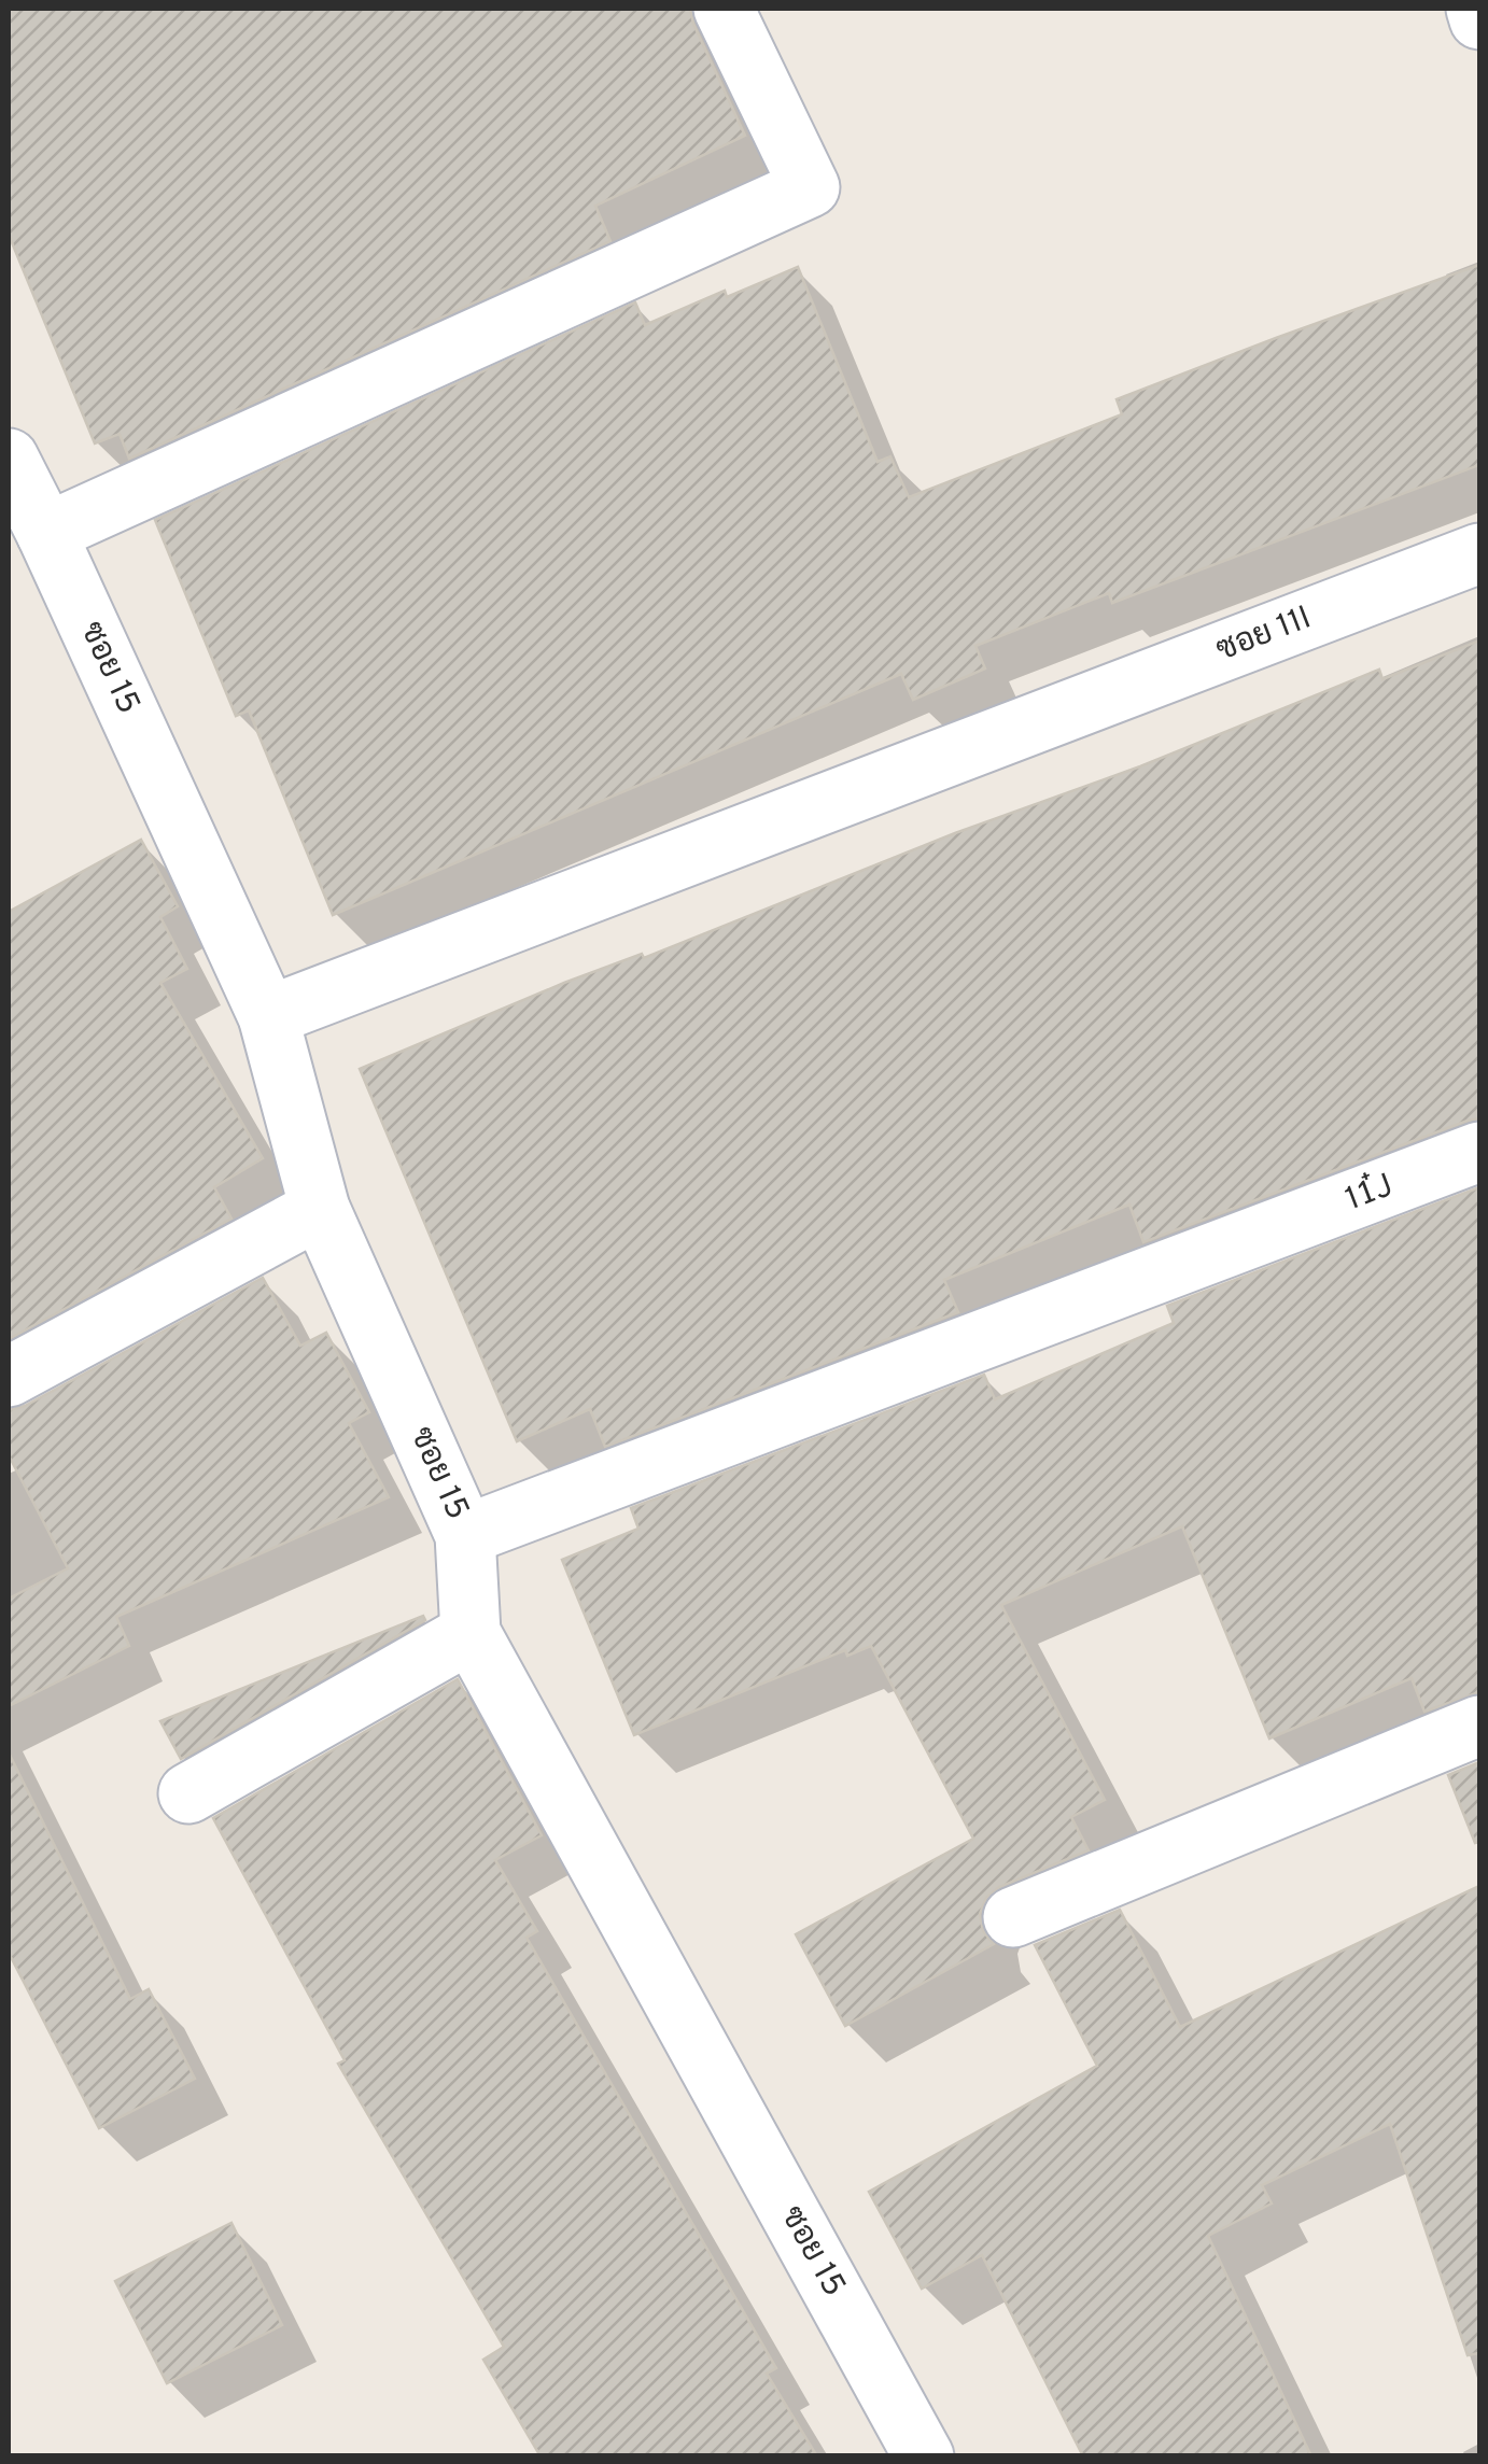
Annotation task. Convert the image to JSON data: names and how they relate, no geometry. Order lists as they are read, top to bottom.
{
  "streets": {
    "street": ["ซอย 11I", "ซอย 15", "11๋J"]
  },
  "crossings": [
    ["ซอย 11I", "ซอย 15"],
    ["ซอย 15", "11๋J"]
  ]
}
